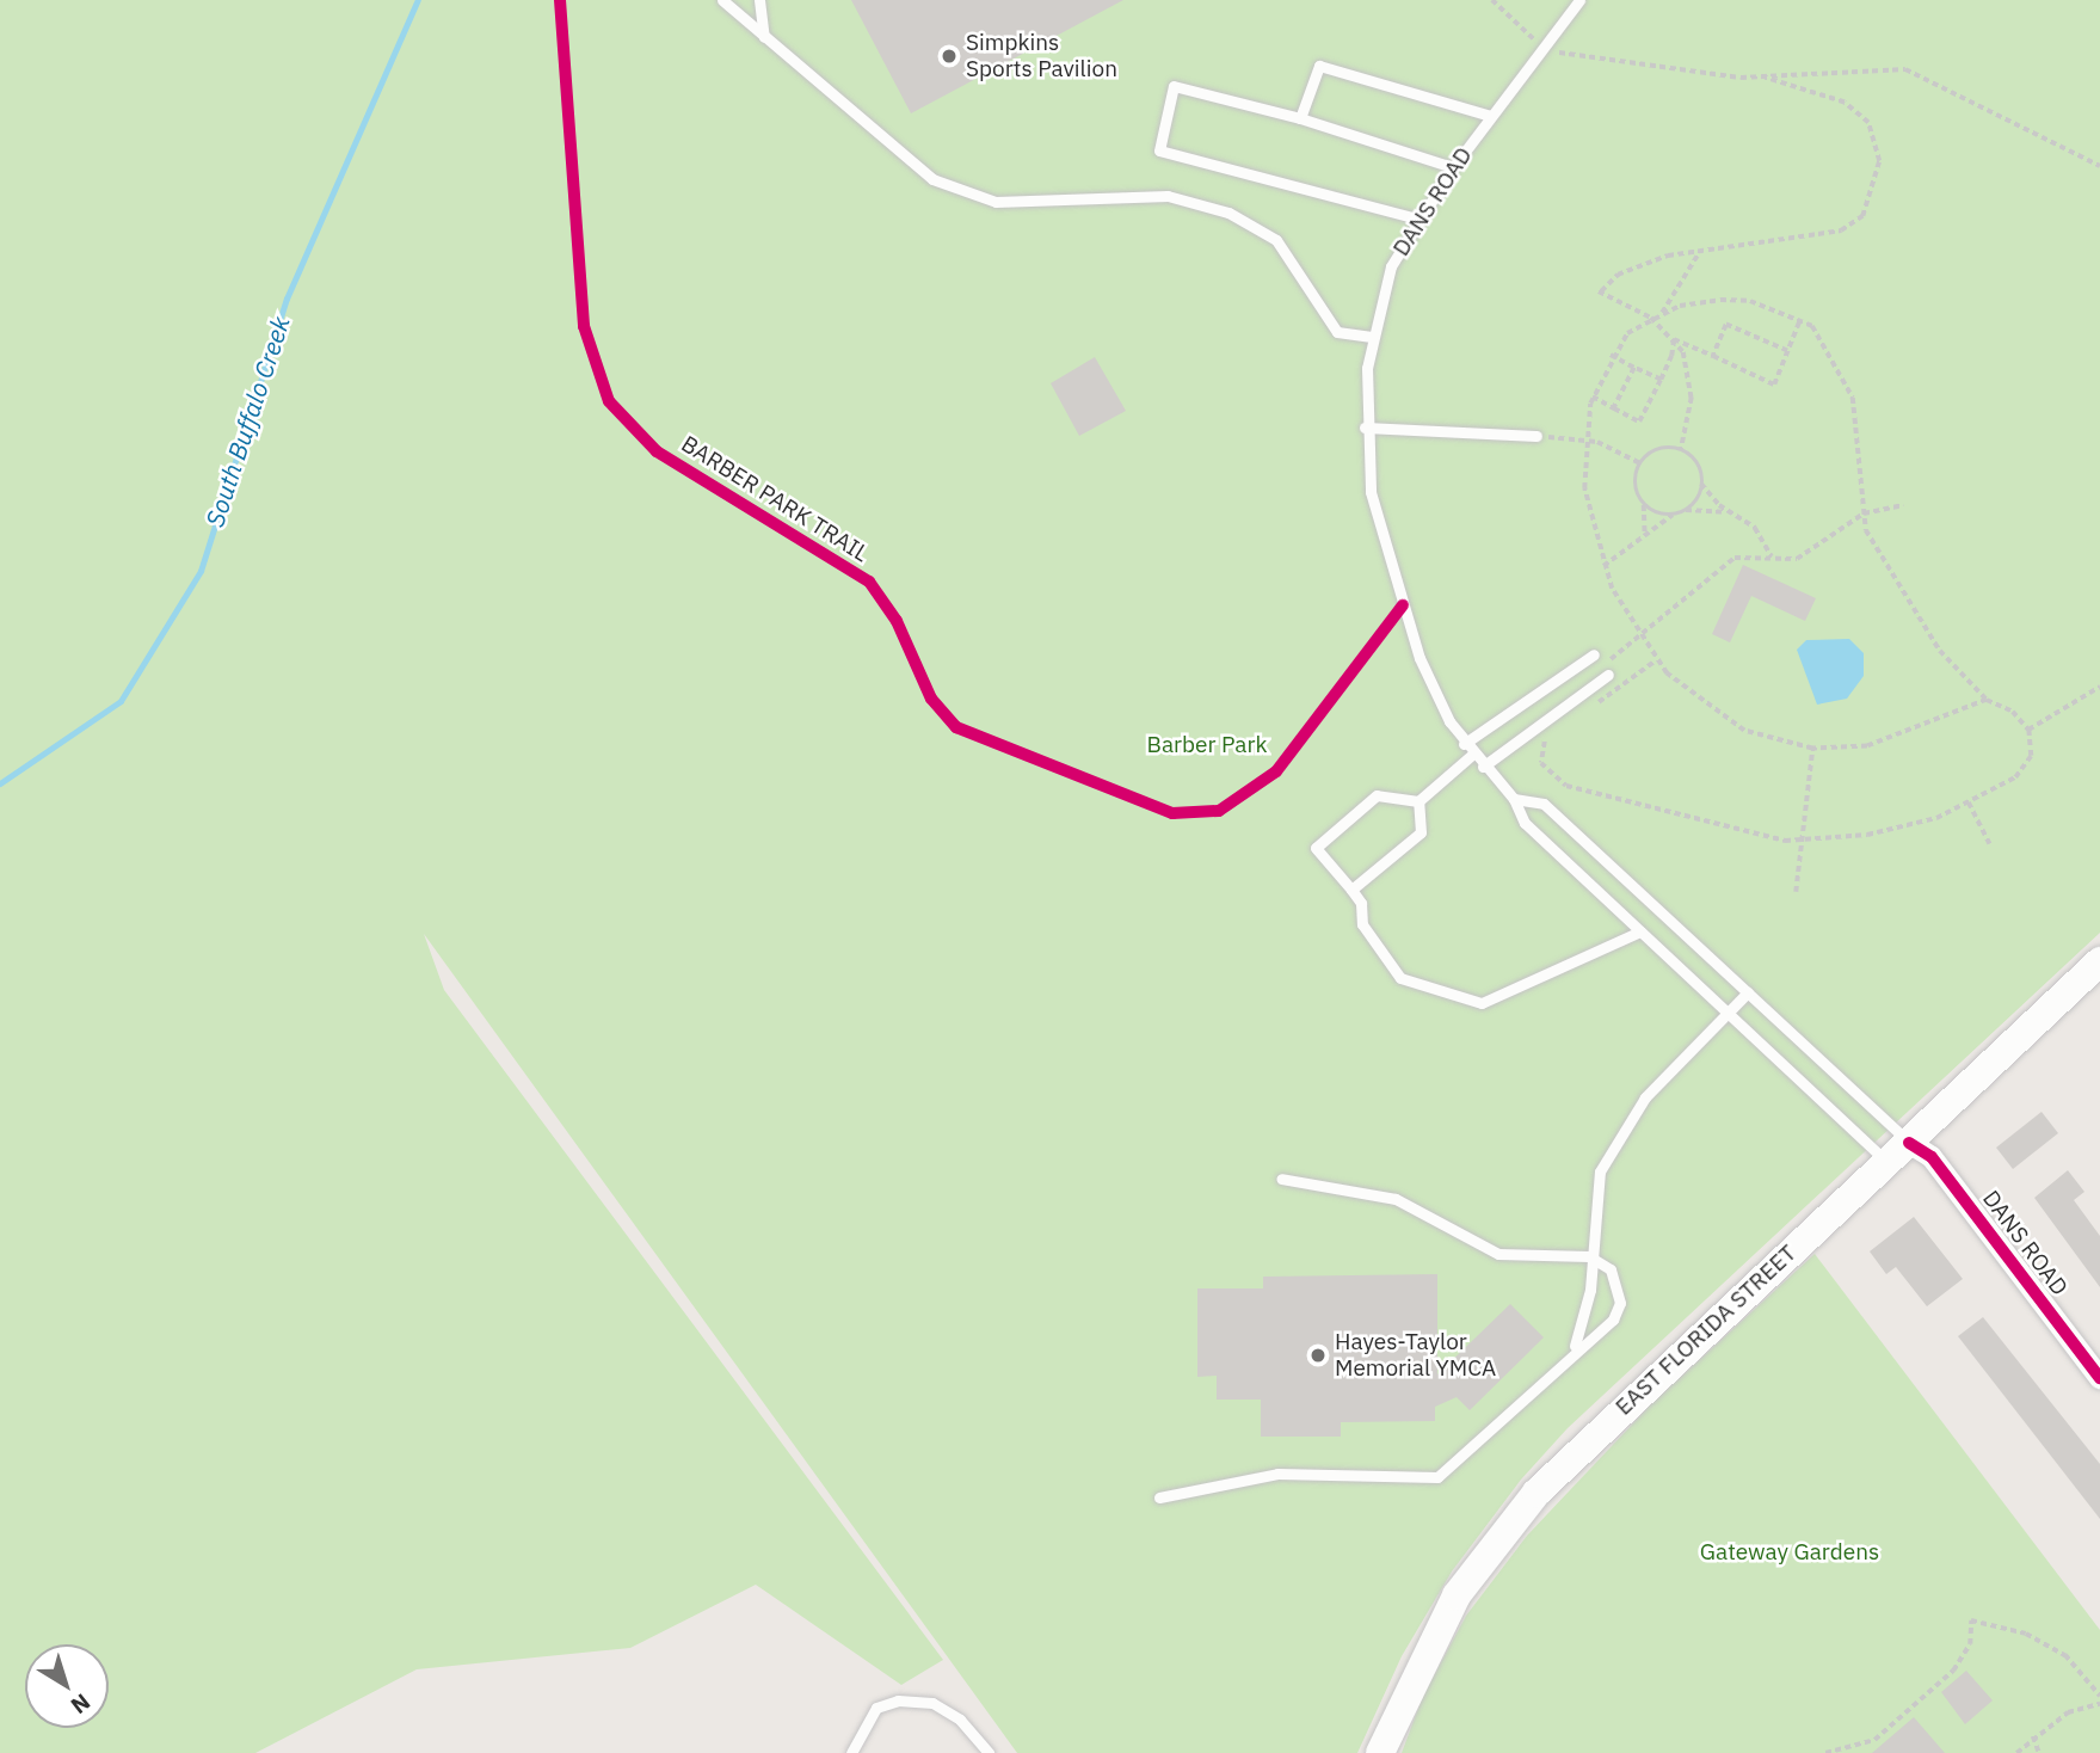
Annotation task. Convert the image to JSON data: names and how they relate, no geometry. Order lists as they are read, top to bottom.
{
  "streets": {
    "main road": ["EAST FLORIDA STREET"],
    "street": ["DANS ROAD"],
    "cycle path": ["BARBER PARK TRAIL"]
  },
  "crossings": [
    ["DANS ROAD", "BARBER PARK TRAIL"],
    ["DANS ROAD", "EAST FLORIDA STREET"]
  ],
  "water": ["South Buffalo Creek"],
  "parks": ["Barber Park", "Gateway Gardens"],
  "places": ["Simpkins Sports Pavilion", "Hayes-Taylor Memorial YMCA"],
  "north": "bottom right"
}
